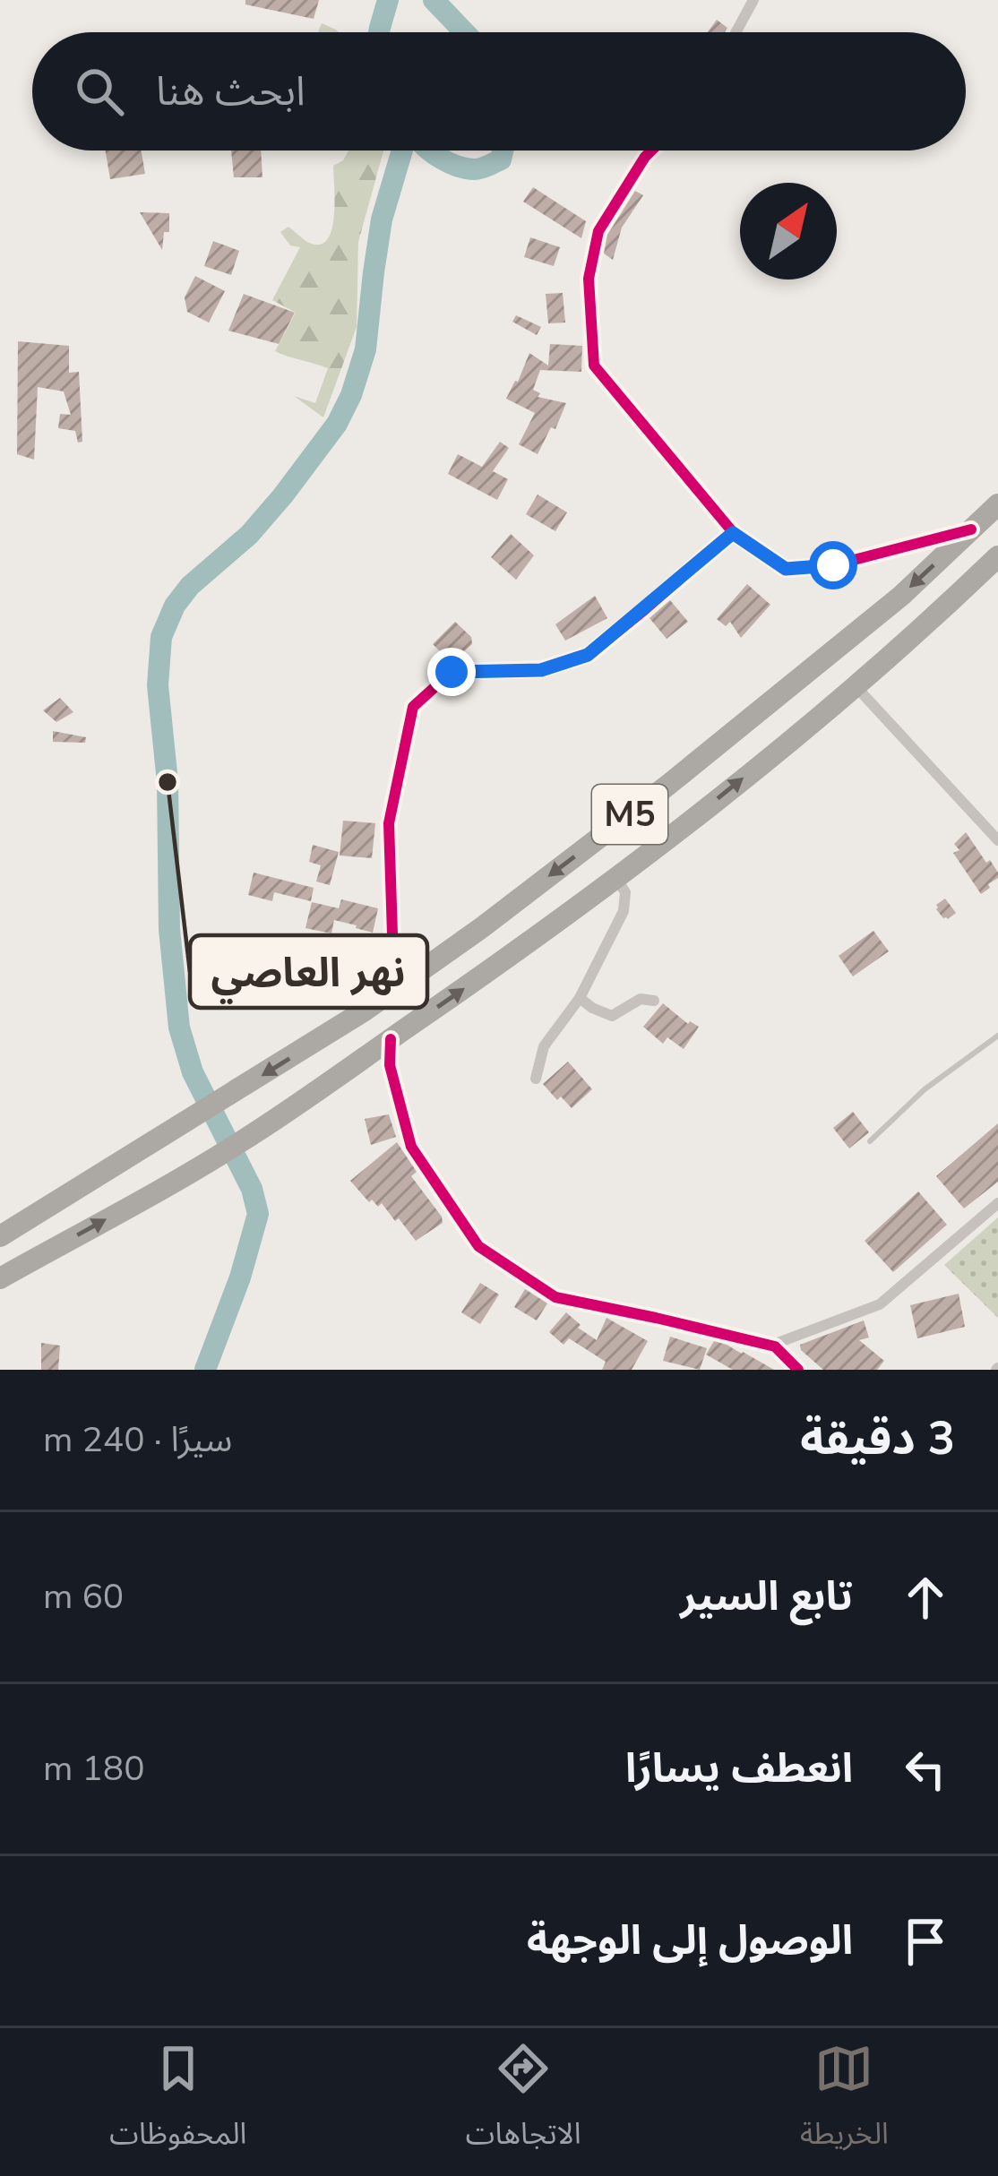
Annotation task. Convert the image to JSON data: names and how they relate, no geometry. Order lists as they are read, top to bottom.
{
  "streets": {
    "highway": ["M5"]
  },
  "places": ["نهر العاصي"],
  "north": "top right",
  "page": {
    "search": "ابحث هنا",
    "heading": ["3 دقيقة", "سيرًا · 240 m"],
    "list": [
      ["تابع السير", "60 m"],
      ["انعطف يسارًا", "180 m"],
      "الوصول إلى الوجهة"
    ],
    "nav": ["الخريطة", "الاتجاهات", "المحفوظات"]
  }
}
